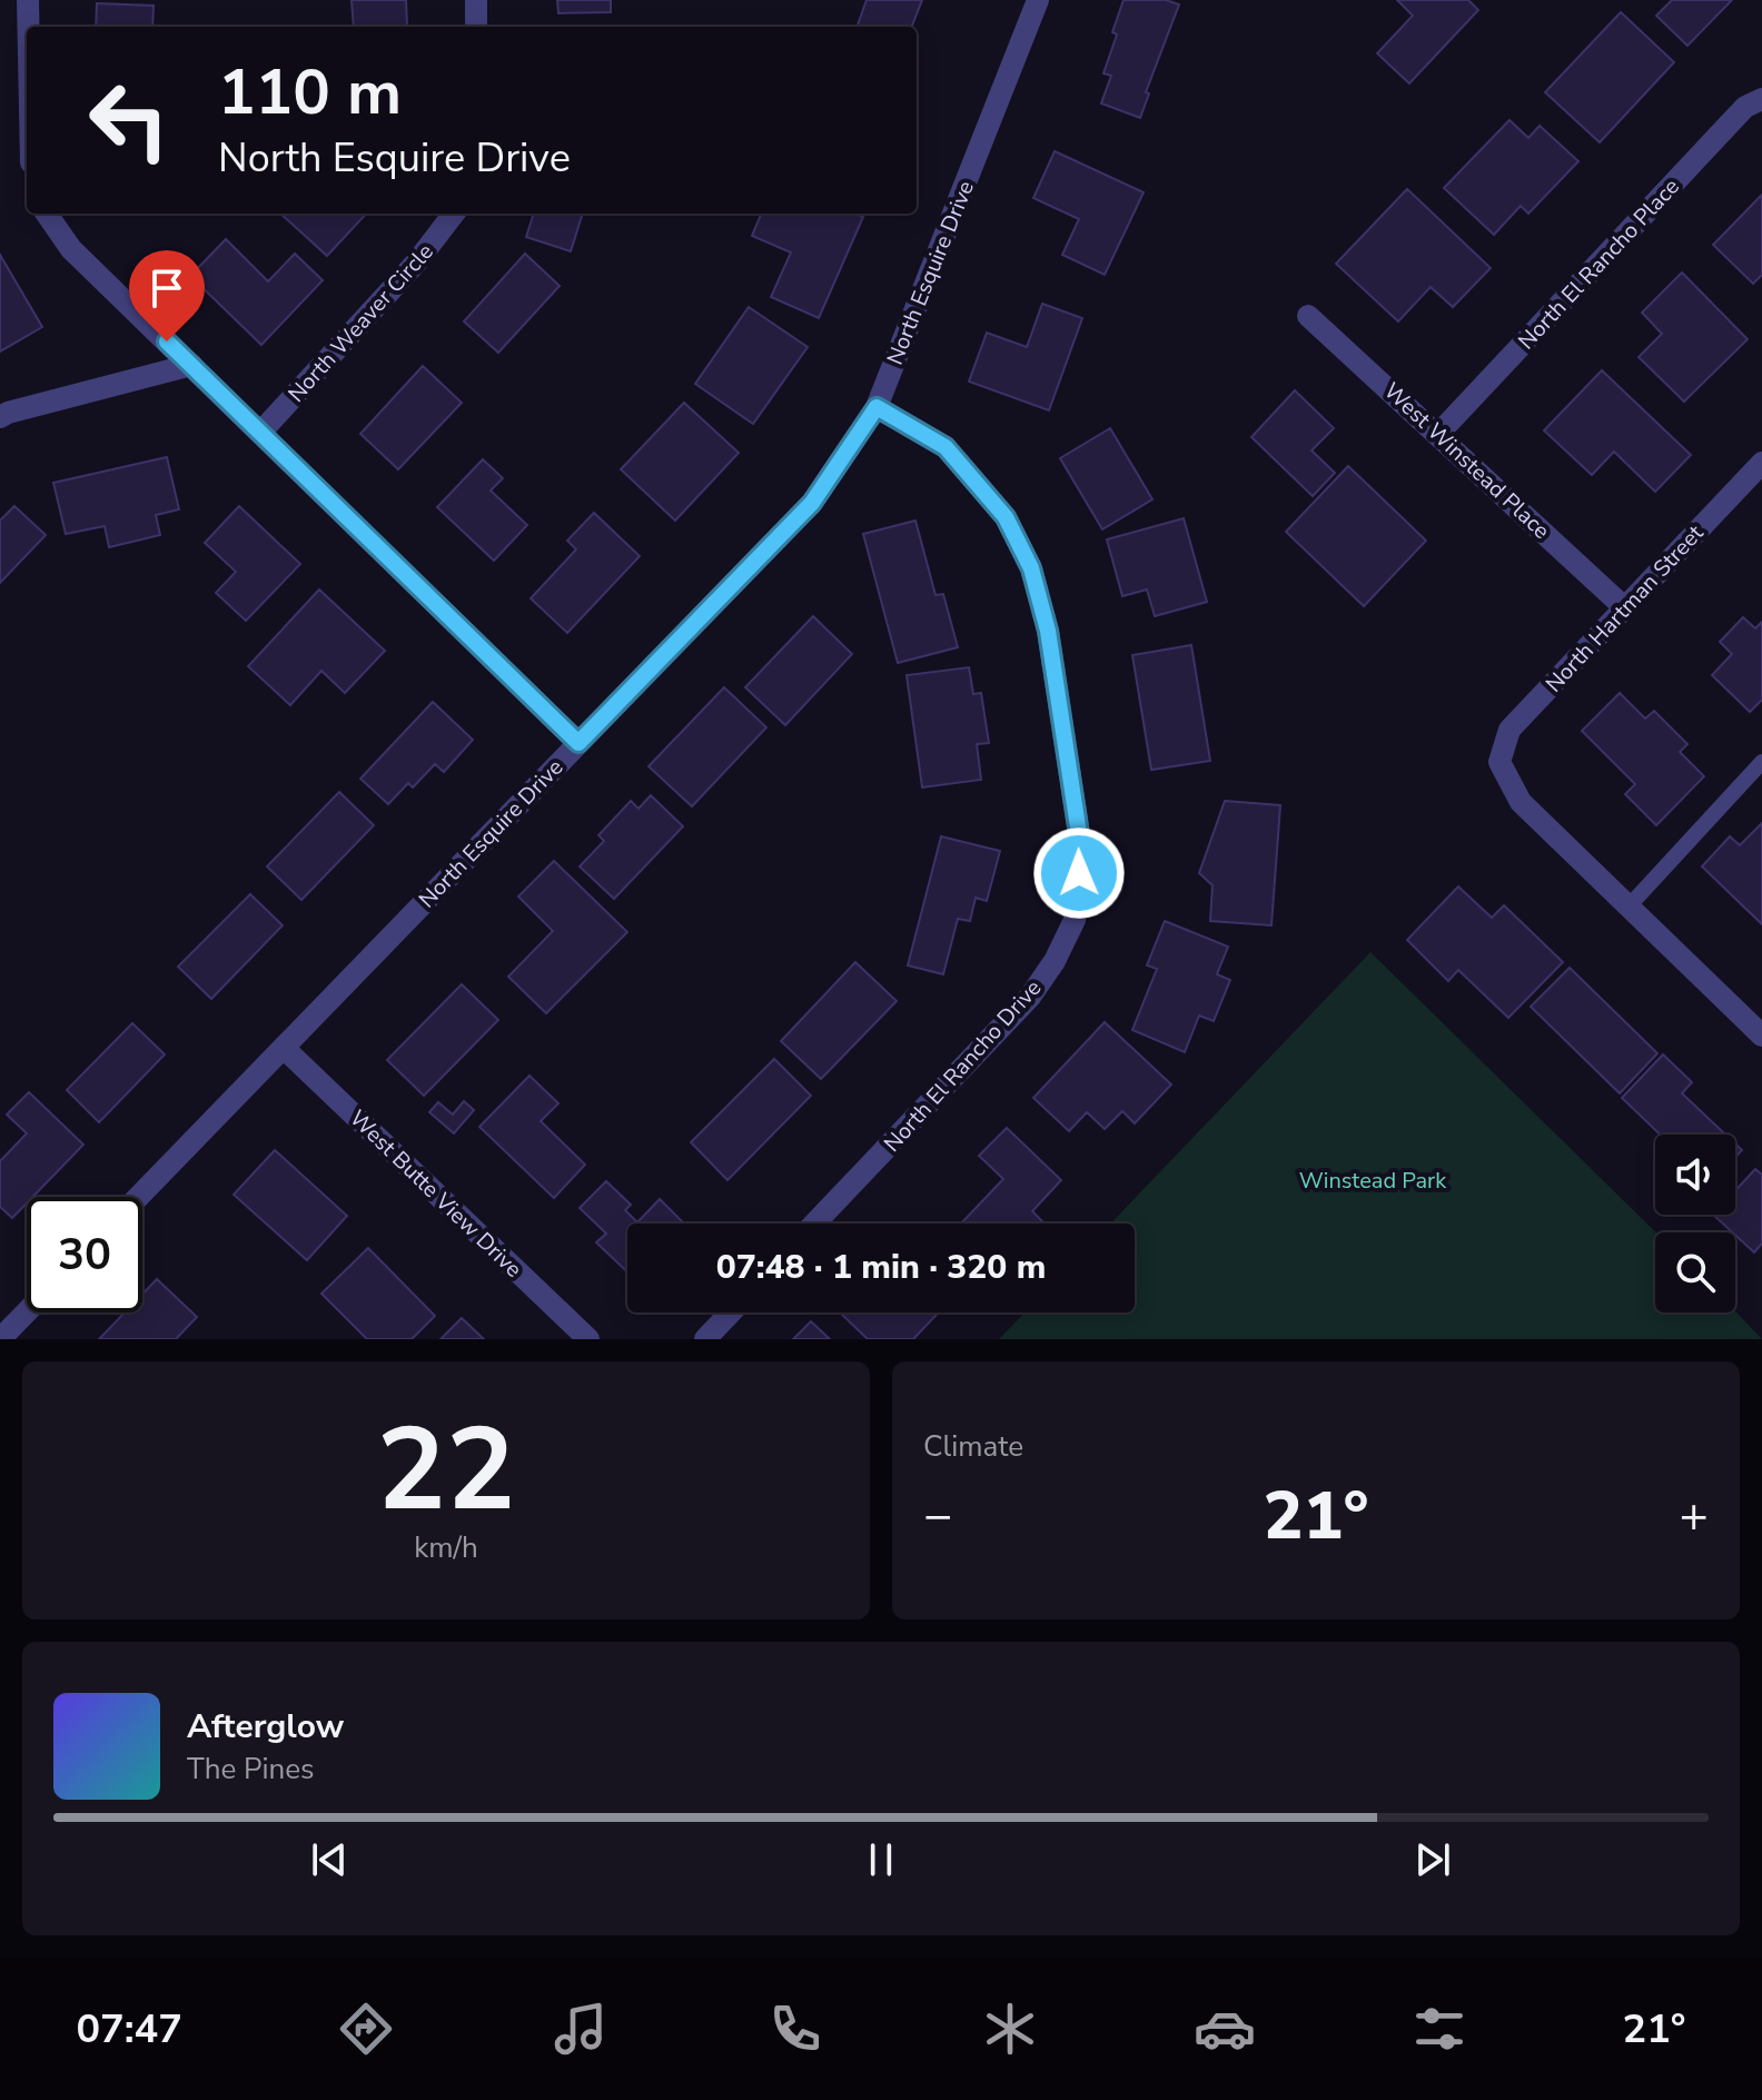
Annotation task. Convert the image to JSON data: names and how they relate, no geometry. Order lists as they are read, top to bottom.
{
  "streets": {
    "street": [
      "North El Rancho Place",
      "North Esquire Drive",
      "North Weaver Circle",
      "West Winstead Place",
      "North Hartman Street",
      "North El Rancho Drive",
      "West Butte View Drive"
    ]
  },
  "crossings": [
    ["North El Rancho Place", "West Winstead Place"],
    ["North Esquire Drive", "North El Rancho Drive"],
    ["North Esquire Drive", "West Butte View Drive"],
    ["West Winstead Place", "North Hartman Street"]
  ],
  "parks": ["Winstead Park"],
  "page": {
    "turn": ["110 m", "North Esquire Drive"],
    "limit": "30",
    "trip": "07:48 · 1 min · 320 m",
    "tile": [
      ["22", "km/h"],
      "Climate"
    ],
    "heat": ["−", "21°", "+"],
    "song": ["Afterglow", "The Pines"],
    "tabs": ["07:47", "21°"]
  }
}
